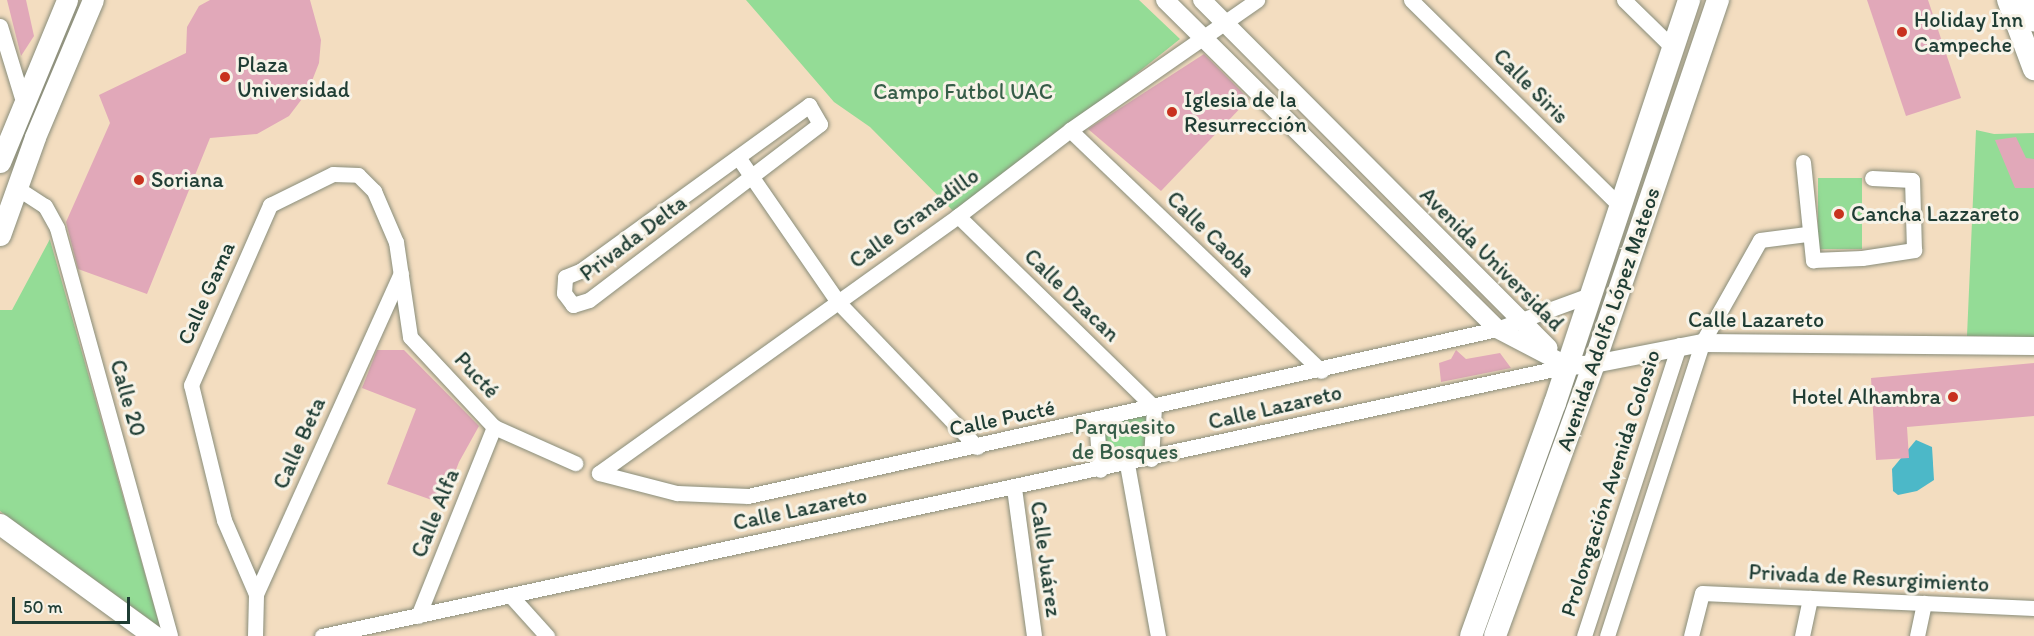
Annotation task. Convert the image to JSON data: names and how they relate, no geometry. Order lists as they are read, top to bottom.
{
  "streets": {
    "main road": ["Avenida Adolfo López Mateos"],
    "street": [
      "Calle Siris",
      "Calle Granadillo",
      "Calle Caoba",
      "Privada Delta",
      "Avenida Universidad",
      "Calle Gama",
      "Calle Dzacan",
      "Calle Lazareto",
      "Pucté",
      "Calle 20",
      "Calle Pucté",
      "Calle Beta",
      "Prolongación Avenida Colosio",
      "Calle Alfa",
      "Calle Juárez",
      "Privada de Resurgimiento"
    ]
  },
  "crossings": [
    ["Calle Siris", "Avenida Adolfo López Mateos"],
    ["Calle Granadillo", "Calle Caoba"],
    ["Calle Granadillo", "Avenida Universidad"],
    ["Calle Granadillo", "Calle Dzacan"],
    ["Calle Granadillo", "Calle Pucté"],
    ["Calle Caoba", "Calle Pucté"],
    ["Avenida Universidad", "Avenida Adolfo López Mateos"],
    ["Avenida Universidad", "Calle Lazareto"],
    ["Avenida Universidad", "Calle Pucté"],
    ["Calle Gama", "Pucté"],
    ["Calle Gama", "Calle Beta"],
    ["Calle Dzacan", "Calle Pucté"],
    ["Avenida Adolfo López Mateos", "Calle Lazareto"],
    ["Avenida Adolfo López Mateos", "Calle Pucté"],
    ["Calle Lazareto", "Prolongación Avenida Colosio"],
    ["Calle Lazareto", "Calle Alfa"],
    ["Calle Lazareto", "Calle Juárez"],
    ["Pucté", "Calle Beta"],
    ["Pucté", "Calle Alfa"]
  ],
  "parks": ["Campo Futbol UAC", "Parquesito de Bosques"],
  "places": [
    "Holiday Inn Campeche",
    "Plaza Universidad",
    "Iglesia de la Resurrección",
    "Soriana",
    "Cancha Lazzareto",
    "Hotel Alhambra"
  ],
  "scale_bar": "50 m"
}
